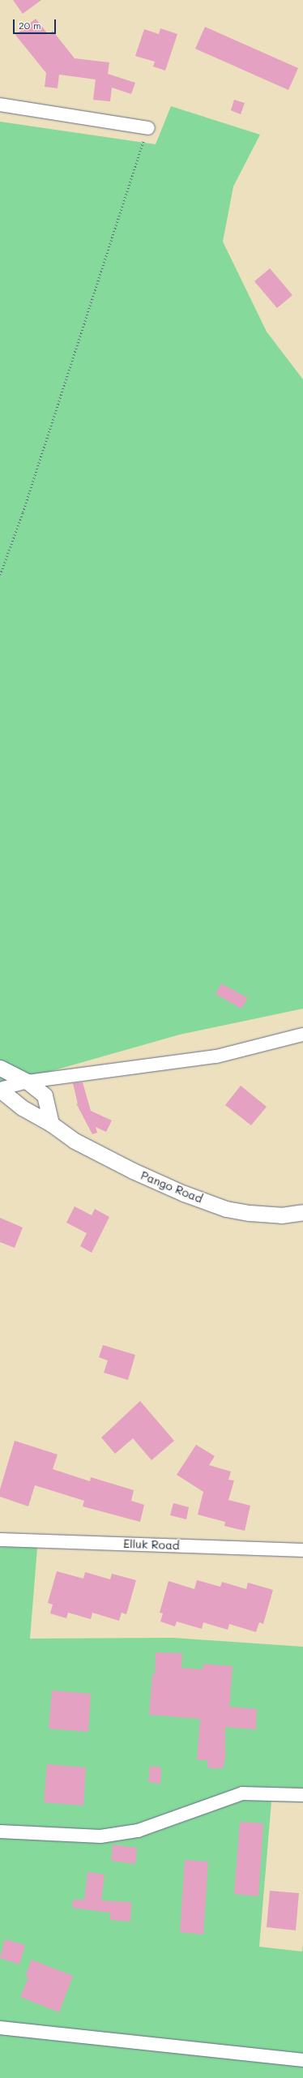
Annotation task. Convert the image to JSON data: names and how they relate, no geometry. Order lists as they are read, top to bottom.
{
  "streets": {
    "street": ["Pango Road", "Elluk Road"]
  },
  "scale_bar": "20 m"
}
